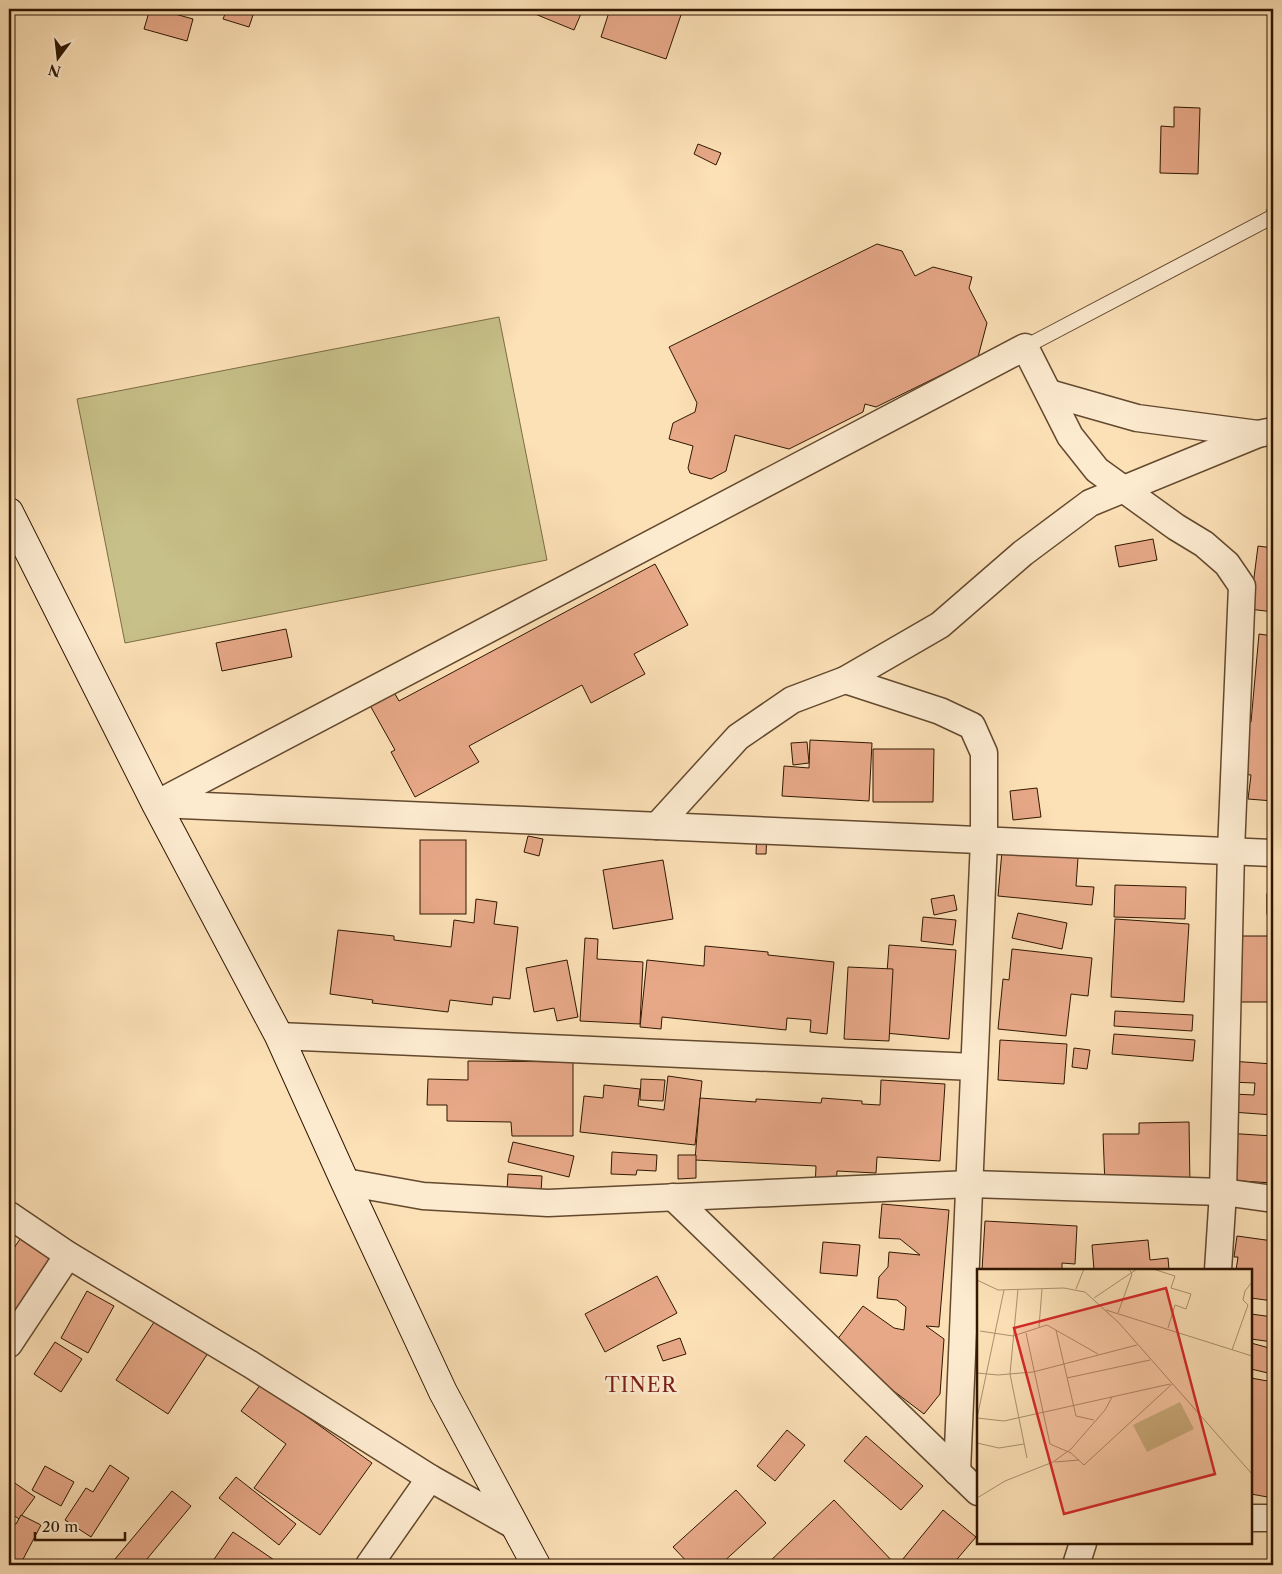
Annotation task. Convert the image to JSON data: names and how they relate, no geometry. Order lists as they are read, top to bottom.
{
  "districts": ["TINER"],
  "scale_bar": "20 m",
  "north": "bottom"
}
